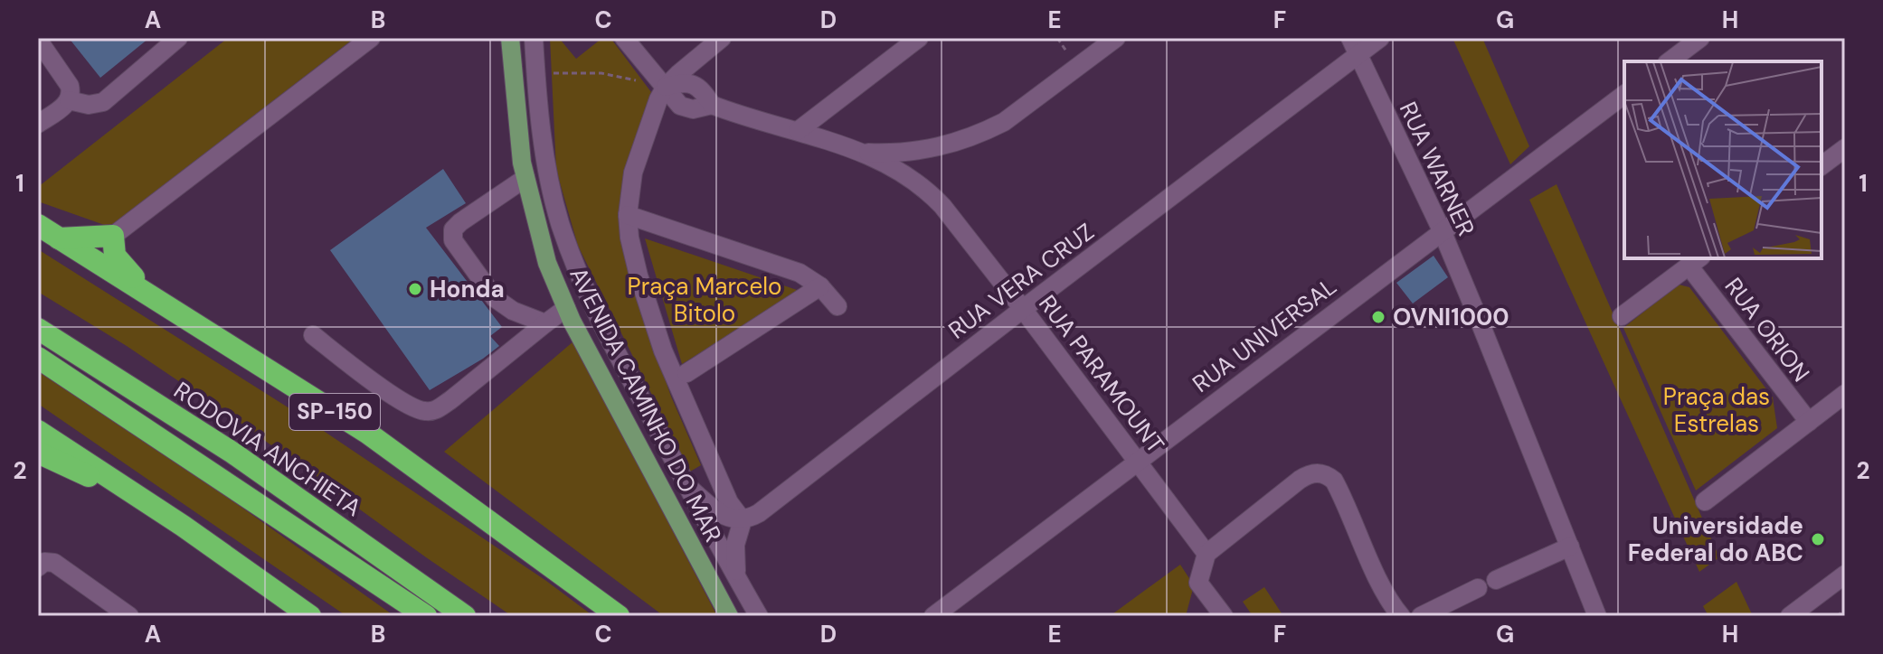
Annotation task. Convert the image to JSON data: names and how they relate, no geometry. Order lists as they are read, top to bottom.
{
  "streets": {
    "highway": ["SP-150", "RODOVIA ANCHIETA"],
    "main road": ["AVENIDA CAMINHO DO MAR"],
    "street": [
      "RUA WARNER",
      "RUA VERA CRUZ",
      "RUA ORION",
      "RUA UNIVERSAL",
      "RUA PARAMOUNT"
    ]
  },
  "crossings": [
    ["RUA WARNER", "RUA VERA CRUZ"],
    ["RUA WARNER", "RUA UNIVERSAL"],
    ["RUA VERA CRUZ", "RUA PARAMOUNT"],
    ["RUA UNIVERSAL", "RUA PARAMOUNT"]
  ],
  "parks": ["Praça Marcelo Bitolo", "Praça das Estrelas"],
  "places": ["Honda", "OVNI1000", "Universidade Federal do ABC"],
  "grid": {
    "columns": [
      "A",
      "B",
      "C",
      "D",
      "E",
      "F",
      "G",
      "H"
    ],
    "rows": ["1", "2"]
  }
}
